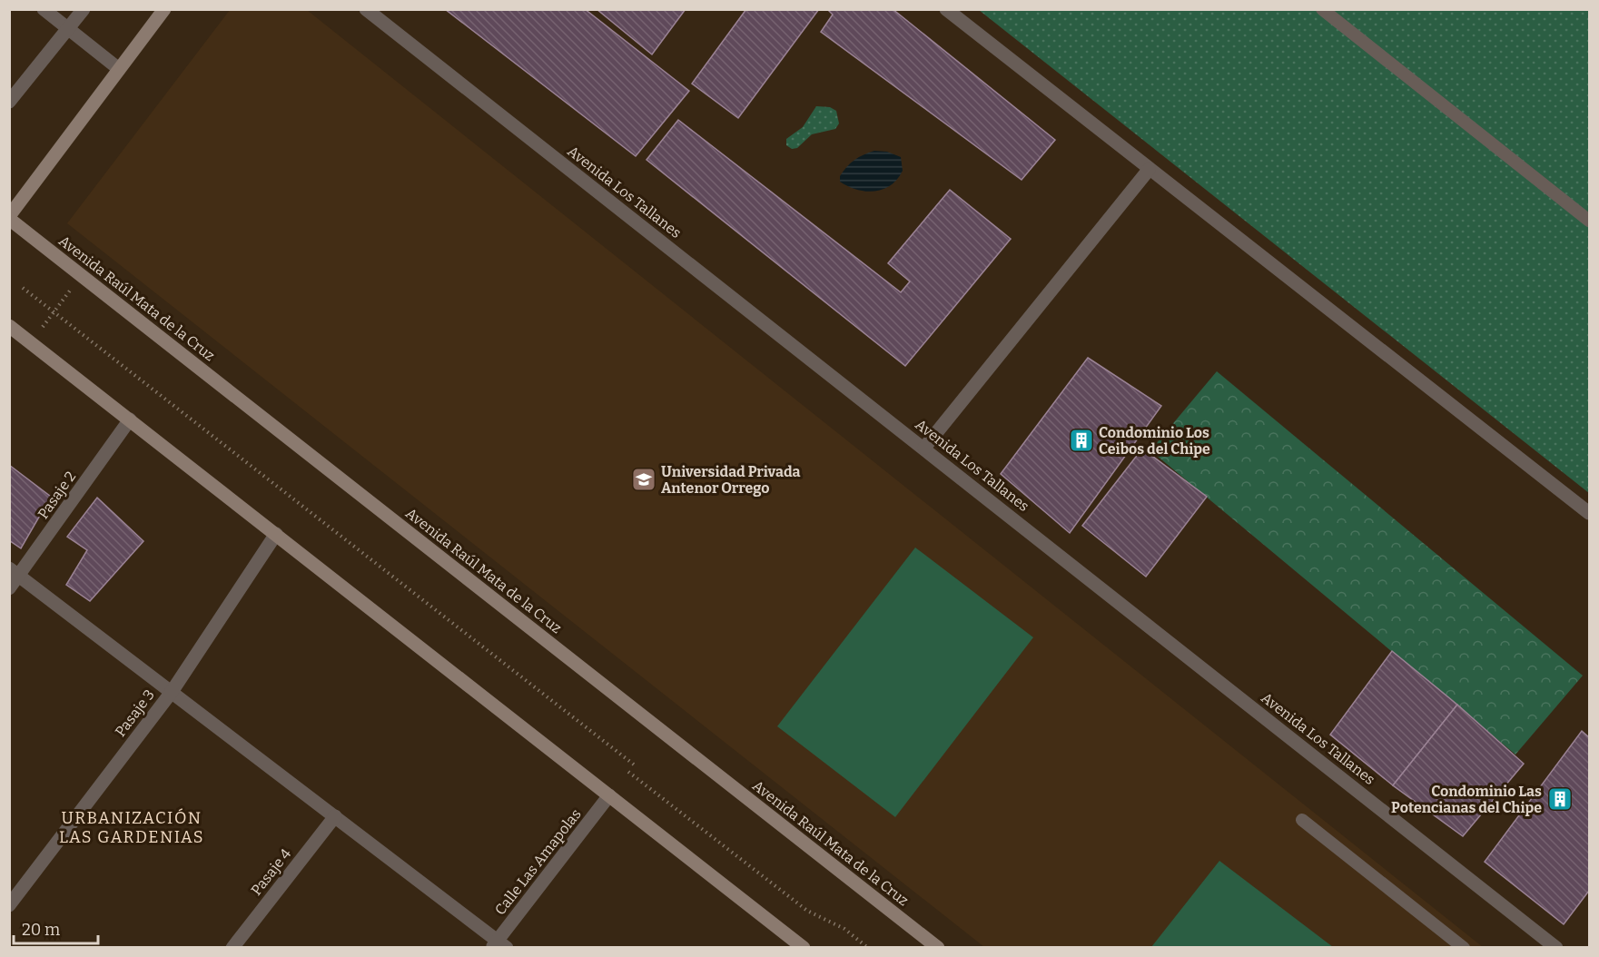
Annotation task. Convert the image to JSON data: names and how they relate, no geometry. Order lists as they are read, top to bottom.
{
  "streets": {
    "main road": ["Avenida Raúl Mata de la Cruz"],
    "street": [
      "Avenida Los Tallanes",
      "Pasaje 2",
      "Pasaje 3",
      "Calle Las Amapolas",
      "Pasaje 4"
    ]
  },
  "districts": ["URBANIZACIÓN LAS GARDENIAS"],
  "places": {
    "building": ["Condominio Los Ceibos del Chipe", "Condominio Las Potencianas del Chipe"],
    "school or university": ["Universidad Privada Antenor Orrego"]
  },
  "scale_bar": "20 m"
}
